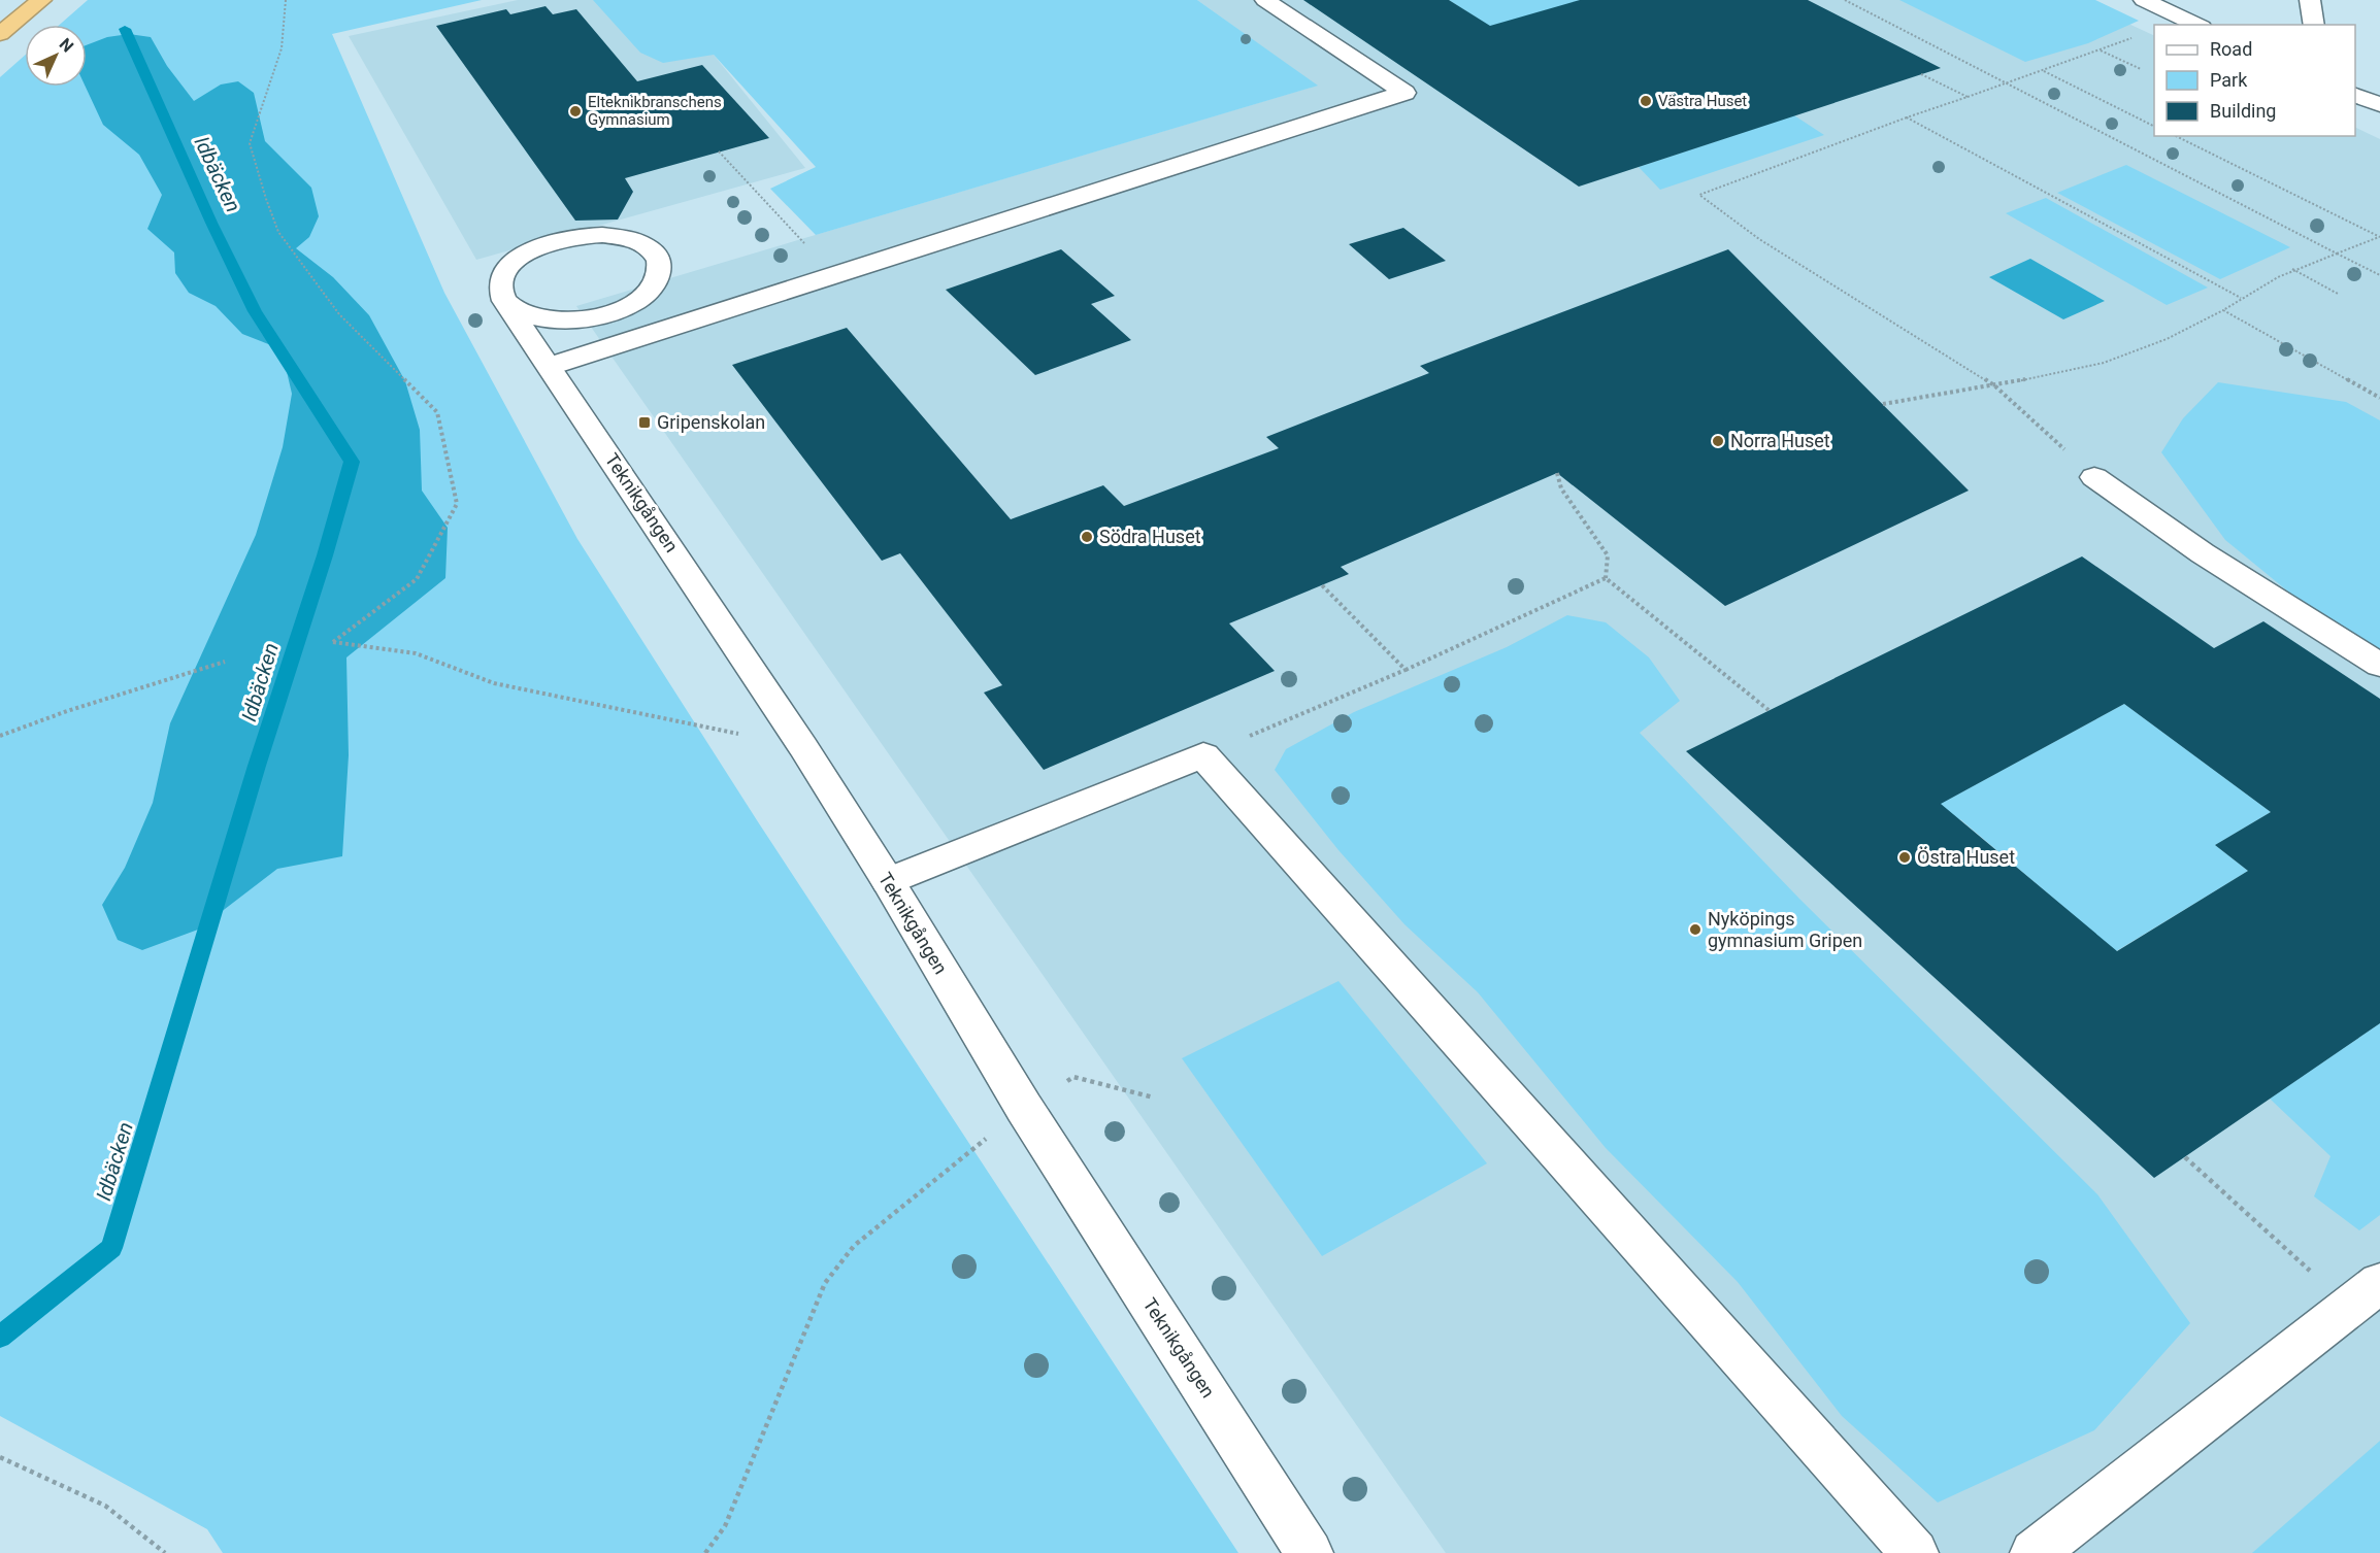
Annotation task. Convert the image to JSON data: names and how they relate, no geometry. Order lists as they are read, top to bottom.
{
  "streets": {
    "street": ["Teknikgången"]
  },
  "water": ["Idbäcken"],
  "places": {
    "other": [
      "Västra Huset",
      "Elteknikbranschens Gymnasium",
      "Norra Huset",
      "Södra Huset",
      "Östra Huset",
      "Nyköpings gymnasium Gripen"
    ],
    "transit": ["Gripenskolan"]
  },
  "legend": ["Road", "Park", "Building"],
  "north": "top right"
}
